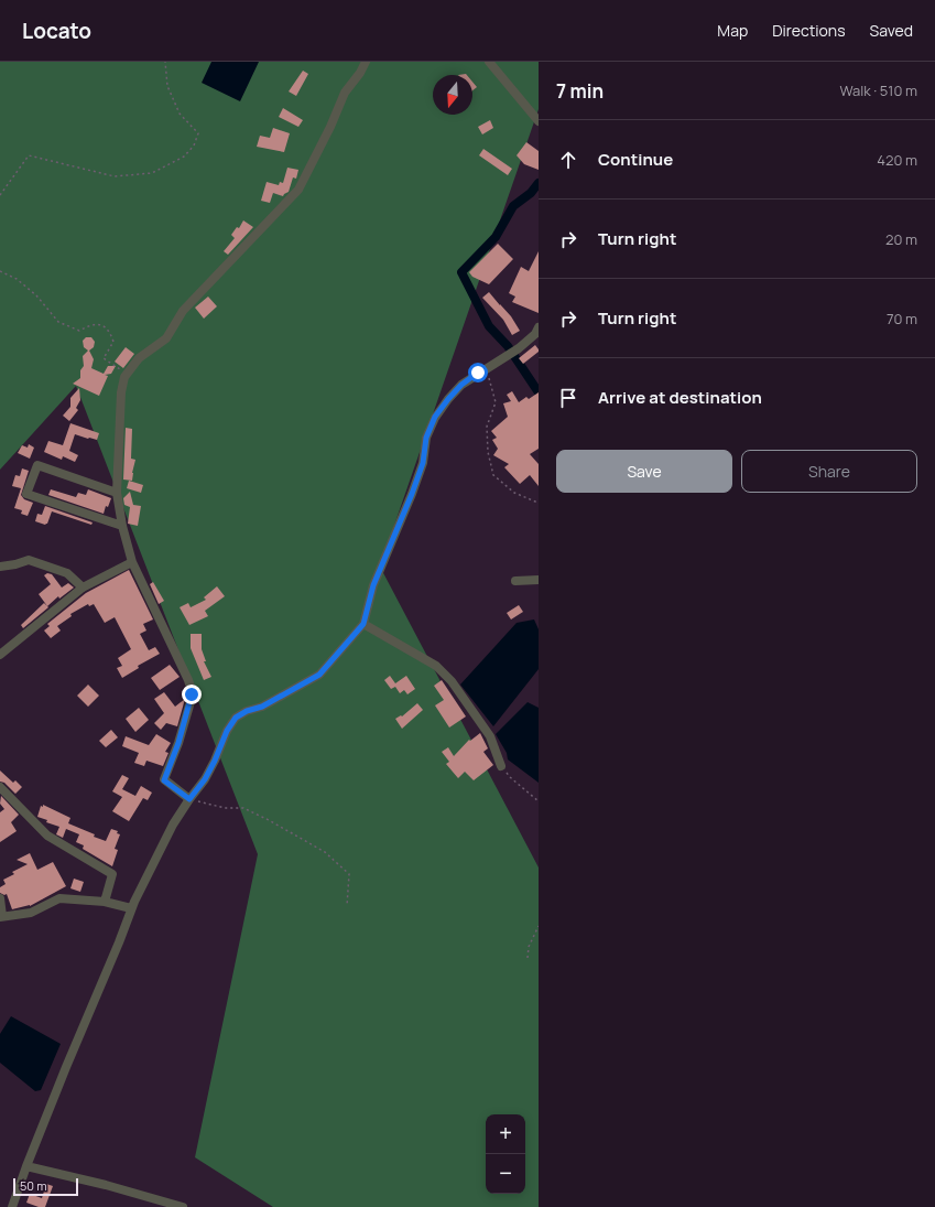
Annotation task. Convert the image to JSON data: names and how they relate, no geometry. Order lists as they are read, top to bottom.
{
  "scale_bar": "50 m",
  "north": "bottom",
  "page": {
    "header": "Locato",
    "nav": ["Map", "Directions", "Saved"],
    "heading": ["7 min", "Walk · 510 m"],
    "list": [
      ["Continue", "420 m"],
      ["Turn right", "20 m"],
      ["Turn right", "70 m"],
      "Arrive at destination"
    ],
    "buttons": ["Save", "Share"],
    "map_buttons": ["+", "−"],
    "scale": "50 m"
  }
}
